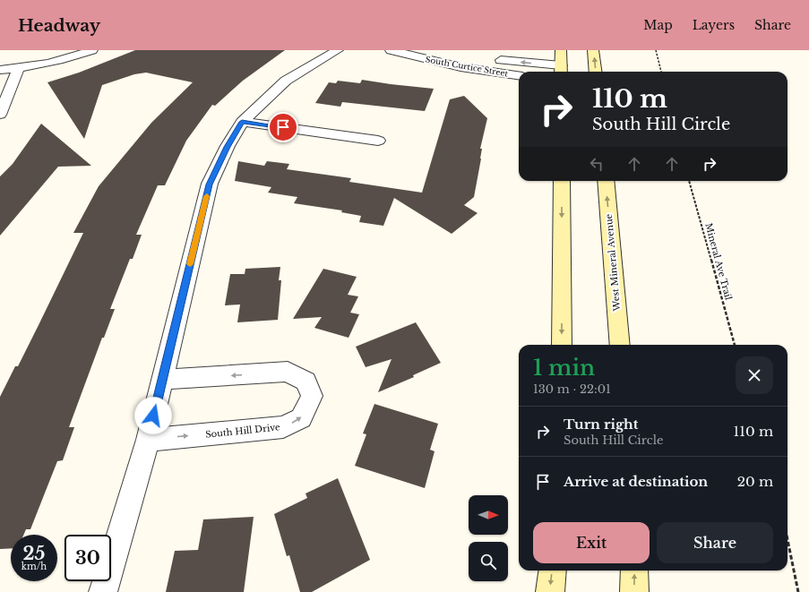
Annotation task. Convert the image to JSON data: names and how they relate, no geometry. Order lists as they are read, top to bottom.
{
  "streets": {
    "main road": ["West Mineral Avenue"],
    "street": ["South Curtice Street", "South Hill Drive"],
    "path": ["Mineral Ave Trail"]
  },
  "north": "right",
  "page": {
    "header": "Headway",
    "nav": ["Map", "Layers", "Share"],
    "turn": ["110 m", "South Hill Circle"],
    "heading": ["1 min", "130 m · 22:01"],
    "list": [
      {
        "name": "Turn right",
        "note": "South Hill Circle",
        "value": "110 m"
      },
      {
        "name": "Arrive at destination",
        "value": "20 m"
      }
    ],
    "buttons": ["Exit", "Share"],
    "speed": "25 km/h",
    "limit": "30"
  }
}
